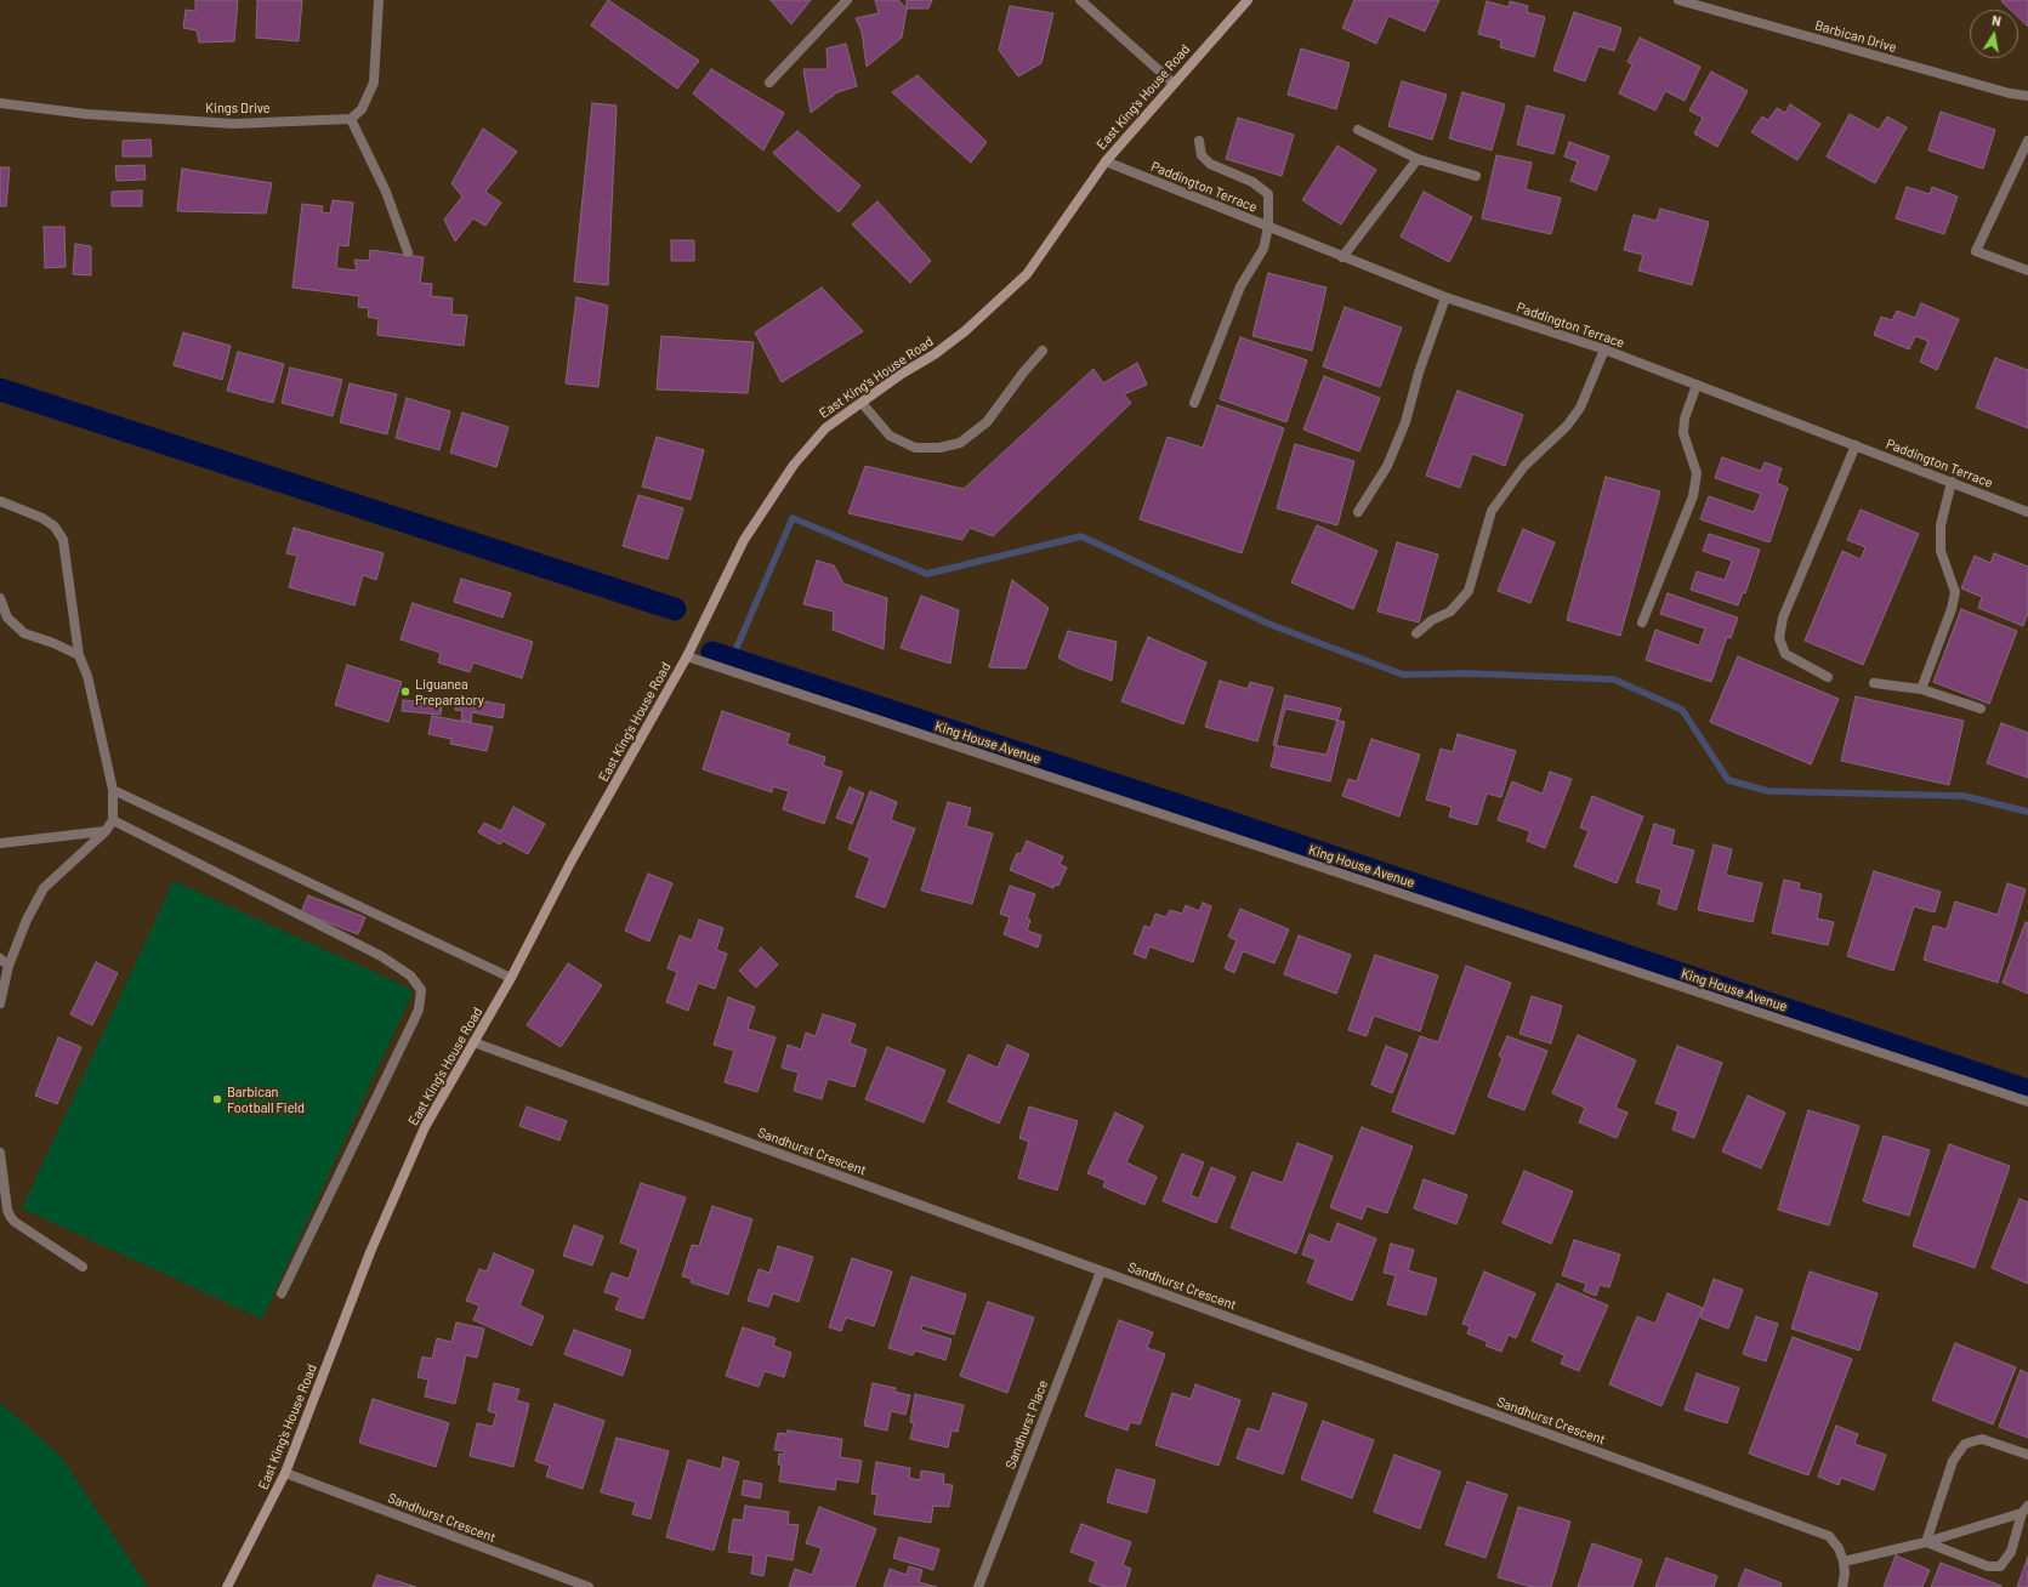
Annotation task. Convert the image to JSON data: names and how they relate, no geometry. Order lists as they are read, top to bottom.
{
  "streets": {
    "main road": ["East King's House Road"],
    "street": [
      "Barbican Drive",
      "Kings Drive",
      "Paddington Terrace",
      "King House Avenue",
      "Sandhurst Crescent",
      "Sandhurst Place"
    ]
  },
  "crossings": [
    ["East King's House Road", "Paddington Terrace"],
    ["East King's House Road", "King House Avenue"],
    ["East King's House Road", "Sandhurst Crescent"],
    ["Sandhurst Crescent", "Sandhurst Place"]
  ],
  "places": ["Liguanea Preparatory", "Barbican Football Field"],
  "north": "top"
}
